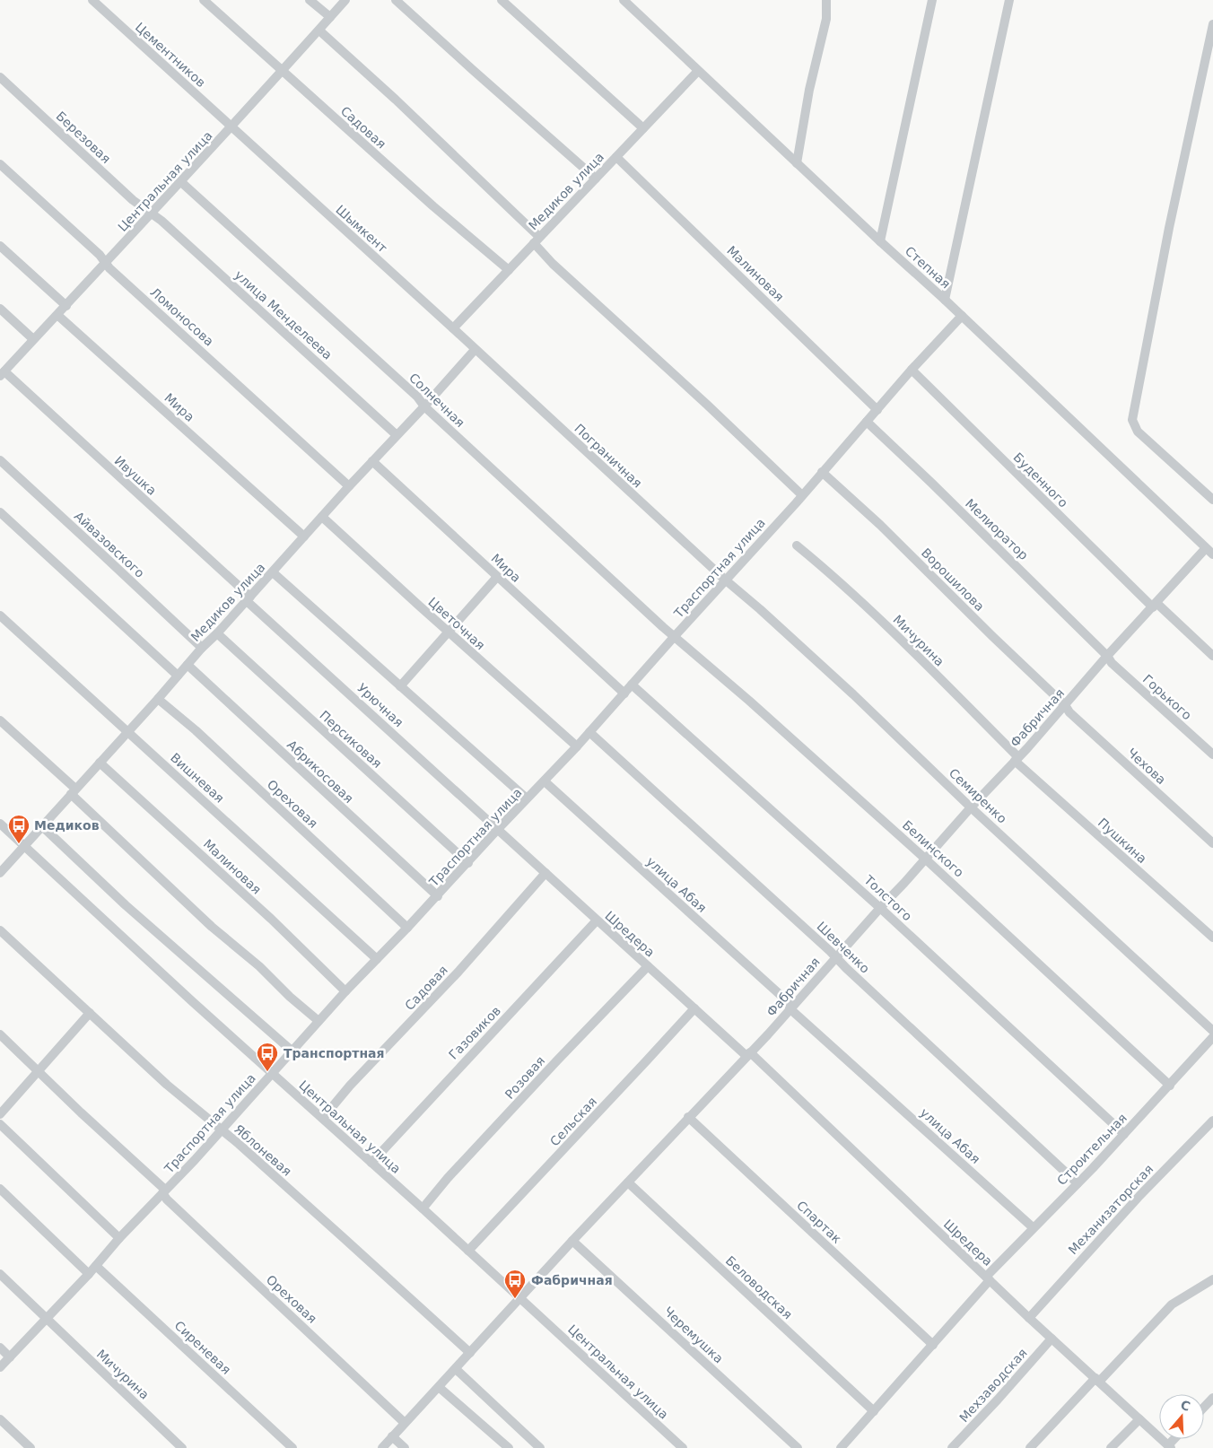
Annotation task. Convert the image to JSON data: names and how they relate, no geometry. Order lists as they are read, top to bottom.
{
  "streets": {
    "street": [
      "Цементников",
      "Садовая",
      "Березовая",
      "Центральная улица",
      "Медиков улица",
      "Шымкент",
      "Степная",
      "Малиновая",
      "улица Менделеева",
      "Ломоносова",
      "Солнечная",
      "Мира",
      "Пограничная",
      "Ивушка",
      "Буденного",
      "Мелиоратор",
      "Айвазовского",
      "Траспортная улица",
      "Ворошилова",
      "Цветочная",
      "Мичурина",
      "Горького",
      "Урючная",
      "Фабричная",
      "Персиковая",
      "Чехова",
      "Абрикосовая",
      "Вишневая",
      "Семиренко",
      "Ореховая",
      "Пушкина",
      "Белинского",
      "улица Абая",
      "Толстого",
      "Шредера",
      "Шевченко",
      "Газовиков",
      "Розовая",
      "Сельская",
      "Строительная",
      "Яблоневая",
      "Механизаторская",
      "Спартак",
      "Беловодская",
      "Черемушка",
      "Сиреневая",
      "Мехзаводская"
    ]
  },
  "crossings": [
    ["Цементников", "Центральная улица"],
    ["Цементников", "Шымкент"],
    ["Садовая", "Центральная улица"],
    ["Садовая", "Медиков улица"],
    ["Садовая", "Шредера"],
    ["Березовая", "Центральная улица"],
    ["Березовая", "улица Менделеева"],
    ["Центральная улица", "Медиков улица"],
    ["Центральная улица", "Шымкент"],
    ["Центральная улица", "улица Менделеева"],
    ["Центральная улица", "Ломоносова"],
    ["Центральная улица", "Солнечная"],
    ["Центральная улица", "Мира"],
    ["Центральная улица", "Ивушка"],
    ["Центральная улица", "Траспортная улица"],
    ["Центральная улица", "Фабричная"],
    ["Центральная улица", "Газовиков"],
    ["Центральная улица", "Розовая"],
    ["Центральная улица", "Сельская"],
    ["Медиков улица", "Шымкент"],
    ["Медиков улица", "Степная"],
    ["Медиков улица", "Малиновая"],
    ["Медиков улица", "улица Менделеева"],
    ["Медиков улица", "Ломоносова"],
    ["Медиков улица", "Солнечная"],
    ["Медиков улица", "Мира"],
    ["Медиков улица", "Пограничная"],
    ["Медиков улица", "Ивушка"],
    ["Медиков улица", "Айвазовского"],
    ["Медиков улица", "Цветочная"],
    ["Медиков улица", "Урючная"],
    ["Медиков улица", "Персиковая"],
    ["Медиков улица", "Абрикосовая"],
    ["Медиков улица", "Вишневая"],
    ["Медиков улица", "Ореховая"],
    ["Шымкент", "Пограничная"],
    ["Степная", "Траспортная улица"],
    ["Степная", "Фабричная"],
    ["Малиновая", "Траспортная улица"],
    ["Солнечная", "Траспортная улица"],
    ["Солнечная", "Белинского"],
    ["Мира", "Траспортная улица"],
    ["Пограничная", "Траспортная улица"],
    ["Пограничная", "Семиренко"],
    ["Ивушка", "Урючная"],
    ["Буденного", "Траспортная улица"],
    ["Буденного", "Фабричная"],
    ["Мелиоратор", "Траспортная улица"],
    ["Мелиоратор", "Горького"],
    ["Мелиоратор", "Фабричная"],
    ["Траспортная улица", "Ворошилова"],
    ["Траспортная улица", "Цветочная"],
    ["Траспортная улица", "Мичурина"],
    ["Траспортная улица", "Урючная"],
    ["Траспортная улица", "Персиковая"],
    ["Траспортная улица", "Абрикосовая"],
    ["Траспортная улица", "Вишневая"],
    ["Траспортная улица", "Семиренко"],
    ["Траспортная улица", "Ореховая"],
    ["Траспортная улица", "Белинского"],
    ["Траспортная улица", "улица Абая"],
    ["Траспортная улица", "Толстого"],
    ["Траспортная улица", "Шредера"],
    ["Траспортная улица", "Шевченко"],
    ["Траспортная улица", "Яблоневая"],
    ["Траспортная улица", "Сиреневая"],
    ["Ворошилова", "Фабричная"],
    ["Ворошилова", "Чехова"],
    ["Мичурина", "Фабричная"],
    ["Мичурина", "Пушкина"],
    ["Горького", "Фабричная"],
    ["Урючная", "Шредера"],
    ["Фабричная", "Чехова"],
    ["Фабричная", "Семиренко"],
    ["Фабричная", "Ореховая"],
    ["Фабричная", "Пушкина"],
    ["Фабричная", "Белинского"],
    ["Фабричная", "улица Абая"],
    ["Фабричная", "Толстого"],
    ["Фабричная", "Шредера"],
    ["Фабричная", "Шевченко"],
    ["Фабричная", "Яблоневая"],
    ["Фабричная", "Спартак"],
    ["Фабричная", "Беловодская"],
    ["Фабричная", "Черемушка"],
    ["Белинского", "Строительная"],
    ["улица Абая", "Строительная"],
    ["Толстого", "Строительная"],
    ["Шредера", "Газовиков"],
    ["Шредера", "Розовая"],
    ["Шредера", "Сельская"],
    ["Шредера", "Строительная"],
    ["Шредера", "Механизаторская"],
    ["Шредера", "Мехзаводская"],
    ["Шевченко", "Строительная"],
    ["Строительная", "Спартак"],
    ["Строительная", "Беловодская"]
  ],
  "places": {
    "bus stop": ["Медиков", "Транспортная", "Фабричная"]
  },
  "north": "top"
}
